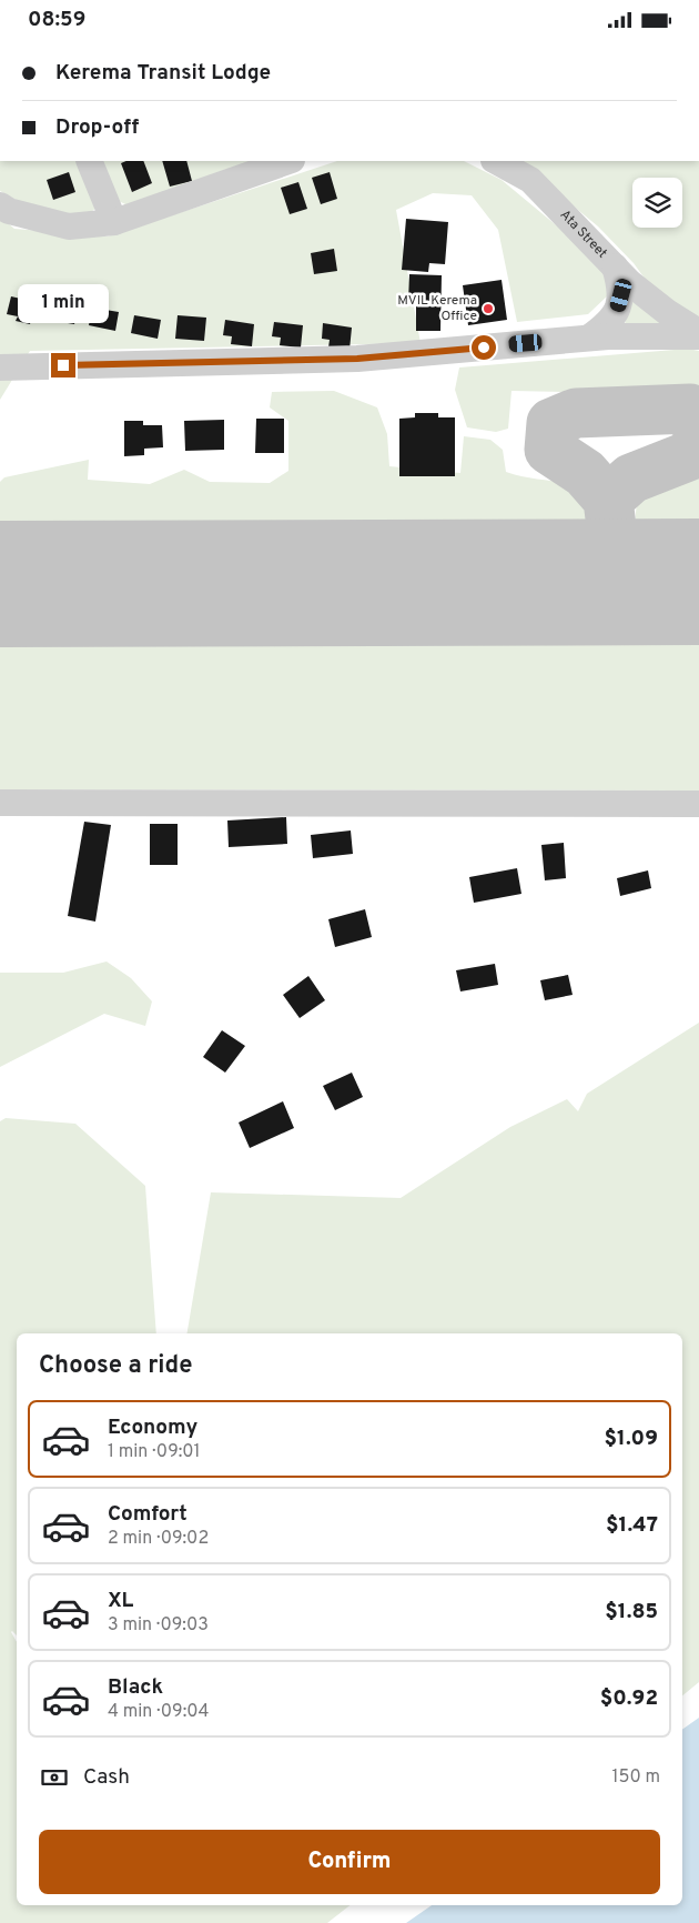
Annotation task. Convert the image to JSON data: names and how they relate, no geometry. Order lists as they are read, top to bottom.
{
  "streets": {
    "street": ["Ata Street"]
  },
  "places": ["MVIL Kerema Office"],
  "page": {
    "status": "08:59",
    "banner": ["Kerema Transit Lodge", "Drop-off"],
    "bubble": "1 min",
    "heading": "Choose a ride",
    "list": [
      {
        "name": "Economy",
        "note": "1 min · 09:01",
        "value": "$1.09"
      },
      {
        "name": "Comfort",
        "note": "2 min · 09:02",
        "value": "$1.47"
      },
      {
        "name": "XL",
        "note": "3 min · 09:03",
        "value": "$1.85"
      },
      {
        "name": "Black",
        "note": "4 min · 09:04",
        "value": "$0.92"
      }
    ],
    "pay": ["Cash", "150 m"],
    "buttons": "Confirm"
  }
}
